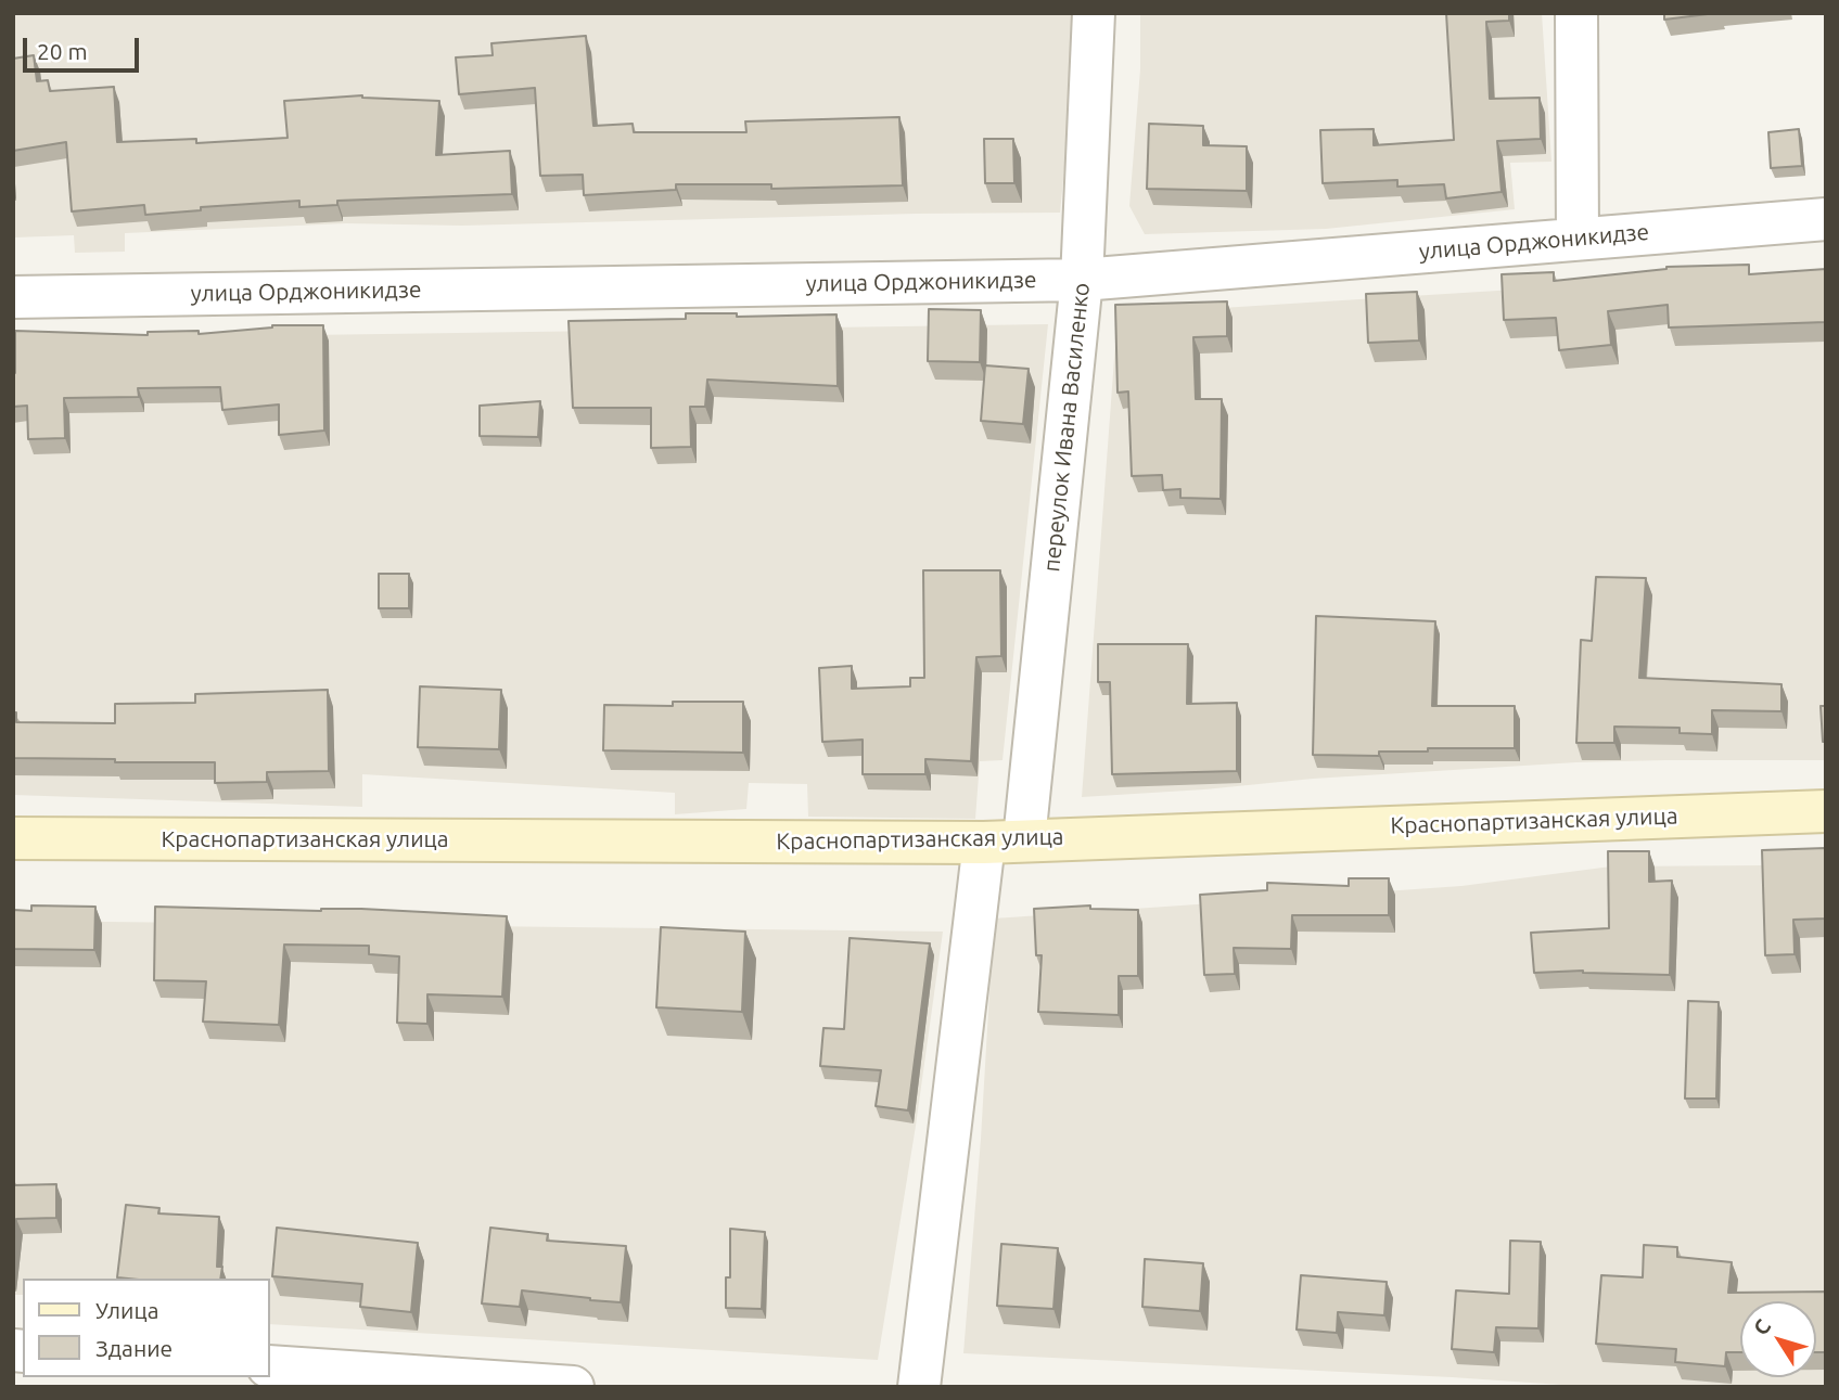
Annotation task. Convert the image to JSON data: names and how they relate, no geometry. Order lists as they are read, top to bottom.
{
  "streets": {
    "street": ["улица Орджоникидзе", "переулок Ивана Василенко", "Краснопартизанская улица"]
  },
  "crossings": [
    ["улица Орджоникидзе", "переулок Ивана Василенко"],
    ["переулок Ивана Василенко", "Краснопартизанская улица"]
  ],
  "legend": ["Улица", "Здание"],
  "scale_bar": "20 m",
  "north": "top left"
}
